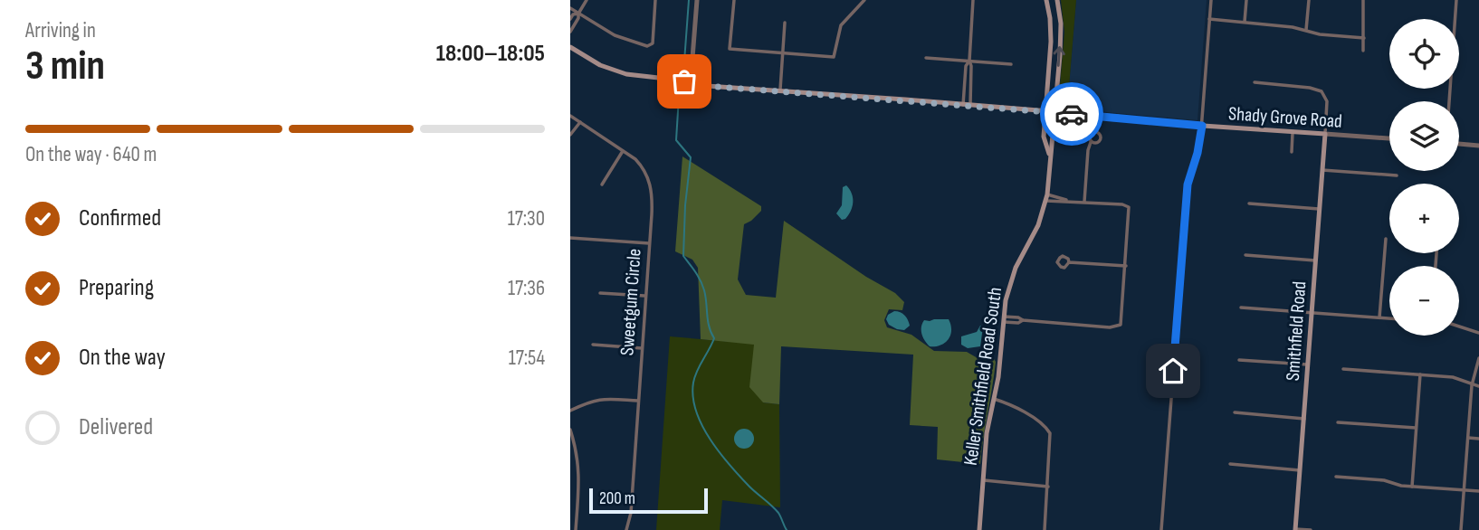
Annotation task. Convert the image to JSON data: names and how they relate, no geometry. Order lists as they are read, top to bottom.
{
  "streets": {
    "main road": ["Shady Grove Road", "Smithfield Road", "Keller Smithfield Road South"],
    "street": ["Sweetgum Circle"]
  },
  "crossings": [
    ["Shady Grove Road", "Smithfield Road"],
    ["Shady Grove Road", "Keller Smithfield Road South"]
  ],
  "scale_bar": "200 m",
  "page": {
    "heading": ["3 min", "Arriving in", "18:00–18:05"],
    "map_buttons": ["+", "−"],
    "bar": "On the way · 640 m",
    "list": [
      ["Confirmed", "17:30"],
      ["Preparing", "17:36"],
      ["On the way", "17:54"],
      "Delivered"
    ],
    "scale": "200 m"
  }
}
